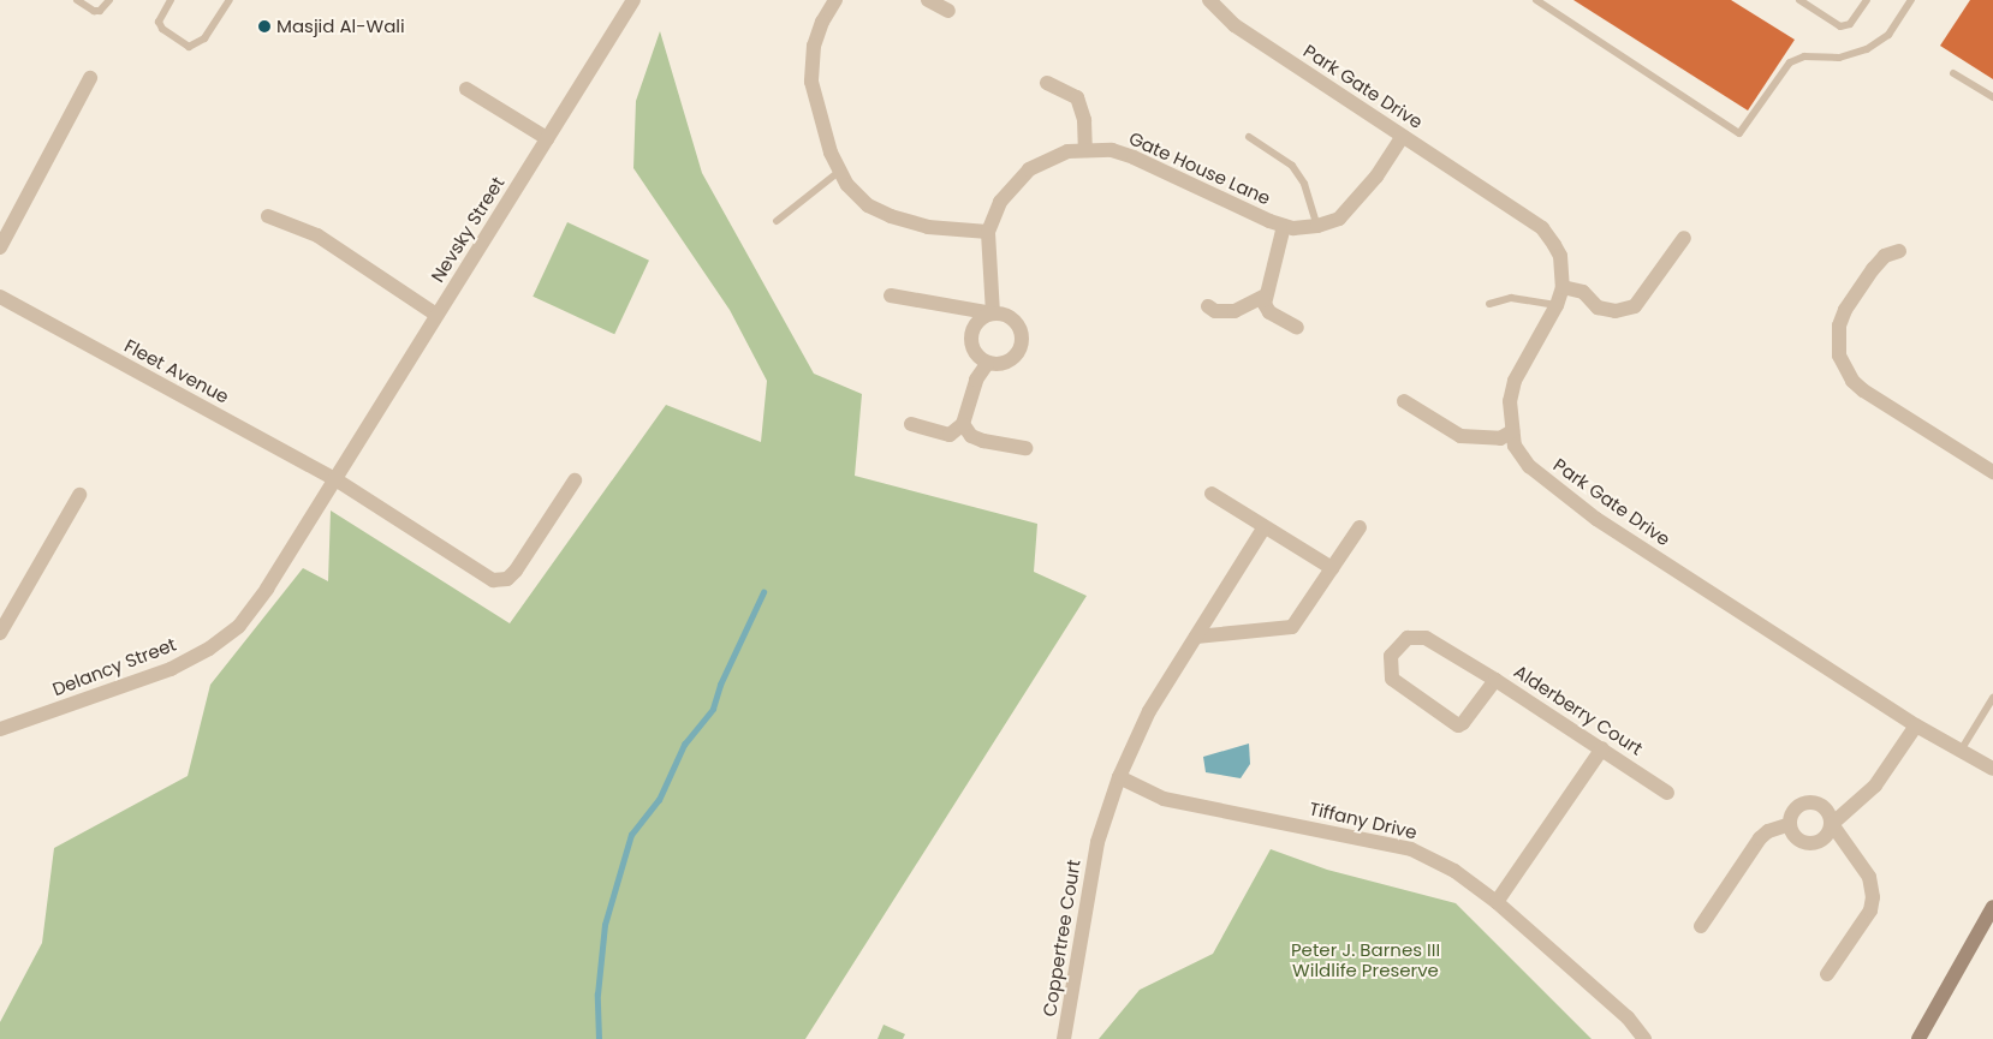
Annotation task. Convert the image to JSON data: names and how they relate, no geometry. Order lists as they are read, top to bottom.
{
  "streets": {
    "street": [
      "Park Gate Drive",
      "Gate House Lane",
      "Nevsky Street",
      "Fleet Avenue",
      "Delancy Street",
      "Alderberry Court",
      "Tiffany Drive",
      "Coppertree Court"
    ]
  },
  "crossings": [
    ["Nevsky Street", "Fleet Avenue"],
    ["Nevsky Street", "Delancy Street"],
    ["Fleet Avenue", "Delancy Street"],
    ["Tiffany Drive", "Coppertree Court"]
  ],
  "parks": ["Peter J. Barnes III Wildlife Preserve"],
  "places": ["Masjid Al-Wali"]
}
